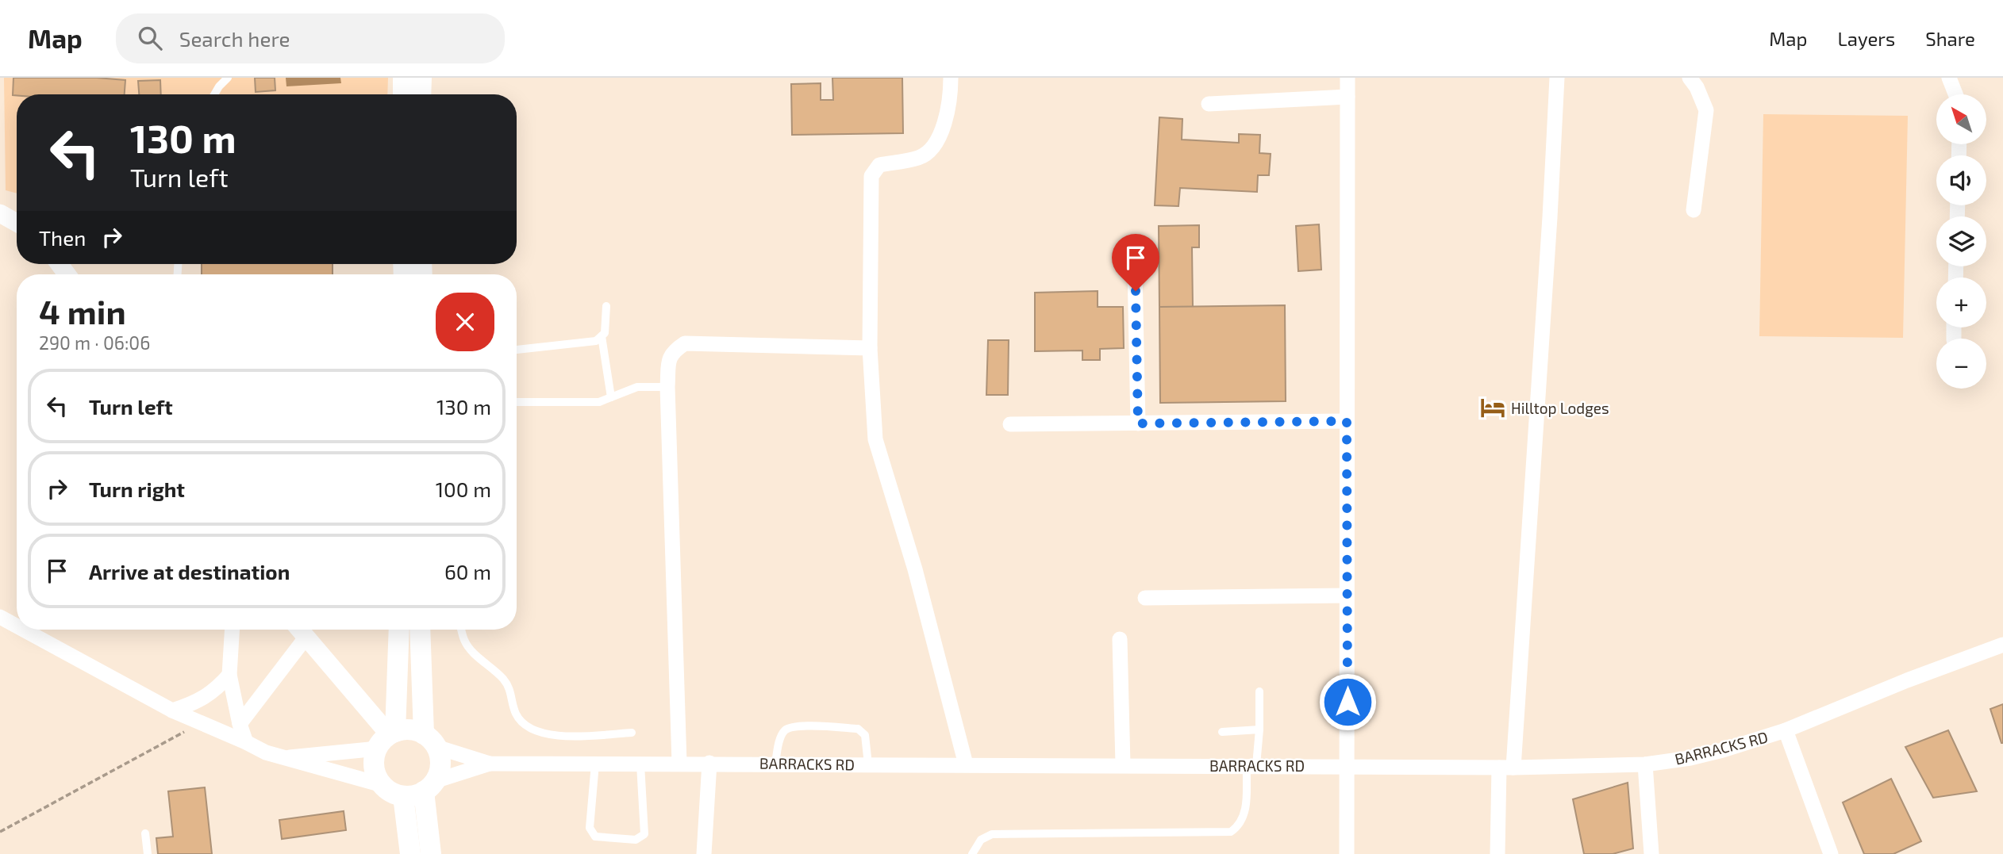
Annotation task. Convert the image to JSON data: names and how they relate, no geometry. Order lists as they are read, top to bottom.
{
  "streets": {
    "street": ["BARRACKS RD"]
  },
  "places": {
    "hotel": ["Hilltop Lodges"]
  },
  "north": "top left",
  "page": {
    "header": "Map",
    "search": "Search here",
    "nav": ["Map", "Layers", "Share"],
    "map_buttons": ["+", "−"],
    "turn": ["130 m", "Turn left"],
    "then": "Then",
    "heading": ["4 min", "290 m · 06:06"],
    "list": [
      {
        "name": "Turn left",
        "value": "130 m"
      },
      {
        "name": "Turn right",
        "value": "100 m"
      },
      {
        "name": "Arrive at destination",
        "value": "60 m"
      }
    ]
  }
}
